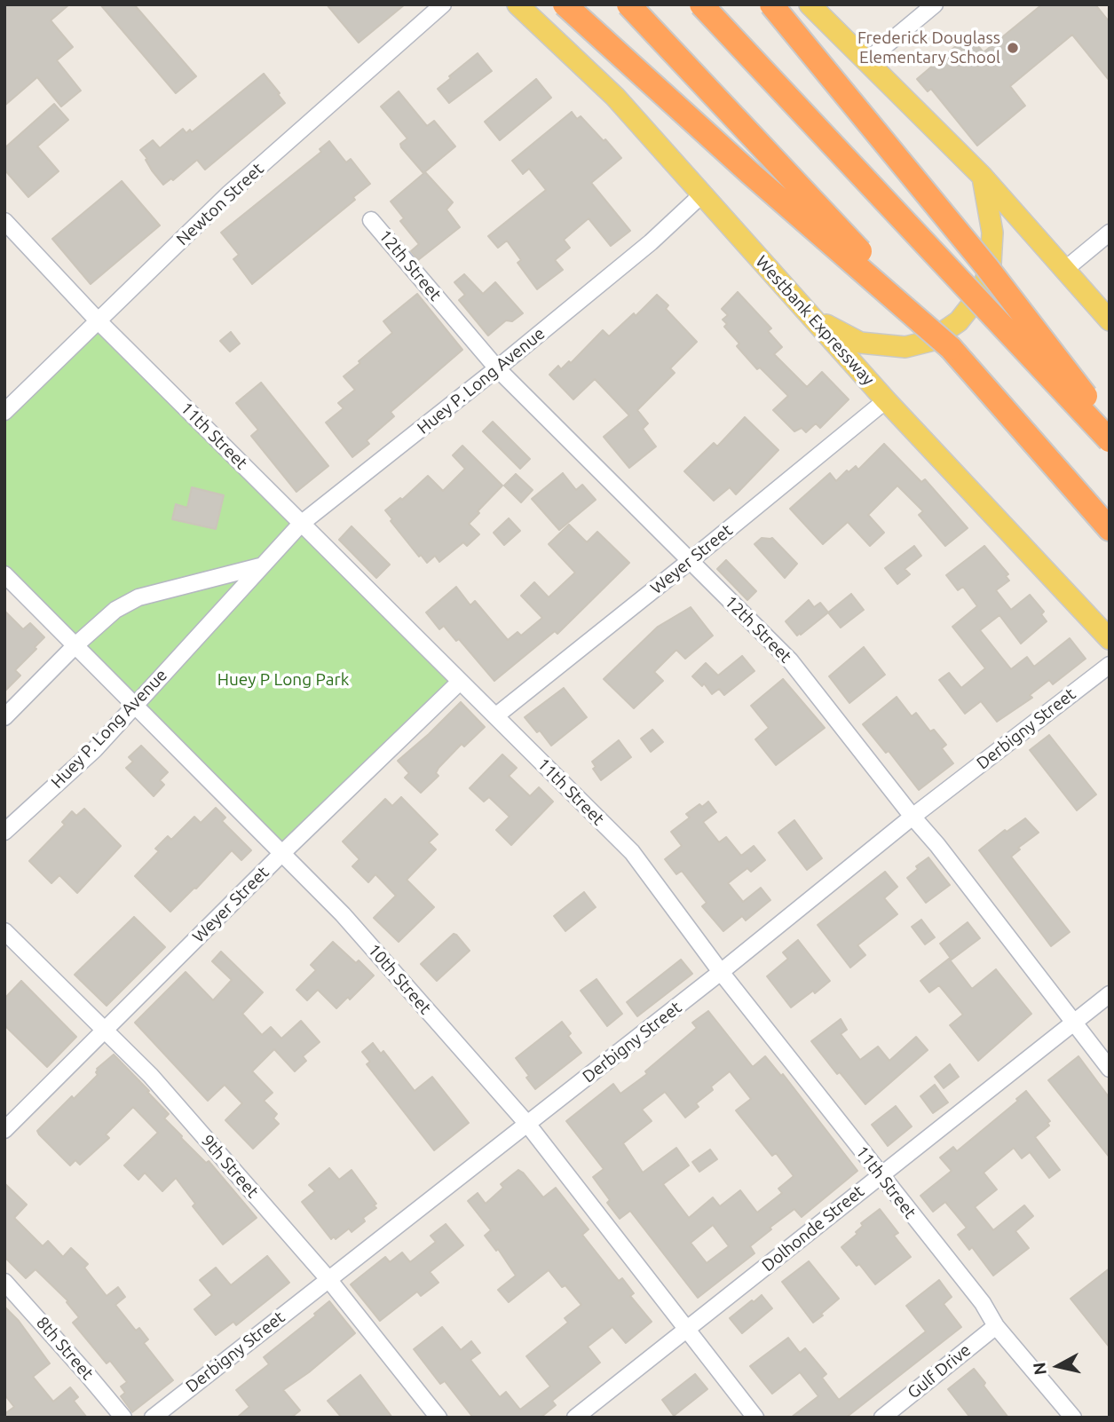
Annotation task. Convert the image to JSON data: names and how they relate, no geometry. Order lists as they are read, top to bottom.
{
  "streets": {
    "main road": ["Westbank Expressway"],
    "street": [
      "Newton Street",
      "12th Street",
      "Huey P. Long Avenue",
      "11th Street",
      "Weyer Street",
      "Derbigny Street",
      "10th Street",
      "9th Street",
      "Dolhonde Street",
      "8th Street",
      "Gulf Drive"
    ]
  },
  "crossings": [
    ["Newton Street", "11th Street"],
    ["12th Street", "Huey P. Long Avenue"],
    ["12th Street", "Weyer Street"],
    ["12th Street", "Derbigny Street"],
    ["12th Street", "Dolhonde Street"],
    ["Westbank Expressway", "Huey P. Long Avenue"],
    ["Westbank Expressway", "Weyer Street"],
    ["Huey P. Long Avenue", "11th Street"],
    ["Huey P. Long Avenue", "10th Street"],
    ["11th Street", "Weyer Street"],
    ["11th Street", "Derbigny Street"],
    ["11th Street", "Dolhonde Street"],
    ["11th Street", "Gulf Drive"],
    ["Weyer Street", "10th Street"],
    ["Weyer Street", "9th Street"],
    ["Derbigny Street", "10th Street"],
    ["Derbigny Street", "9th Street"],
    ["10th Street", "Dolhonde Street"]
  ],
  "parks": ["Huey P Long Park"],
  "places": ["Frederick Douglass Elementary School"],
  "north": "left"
}
